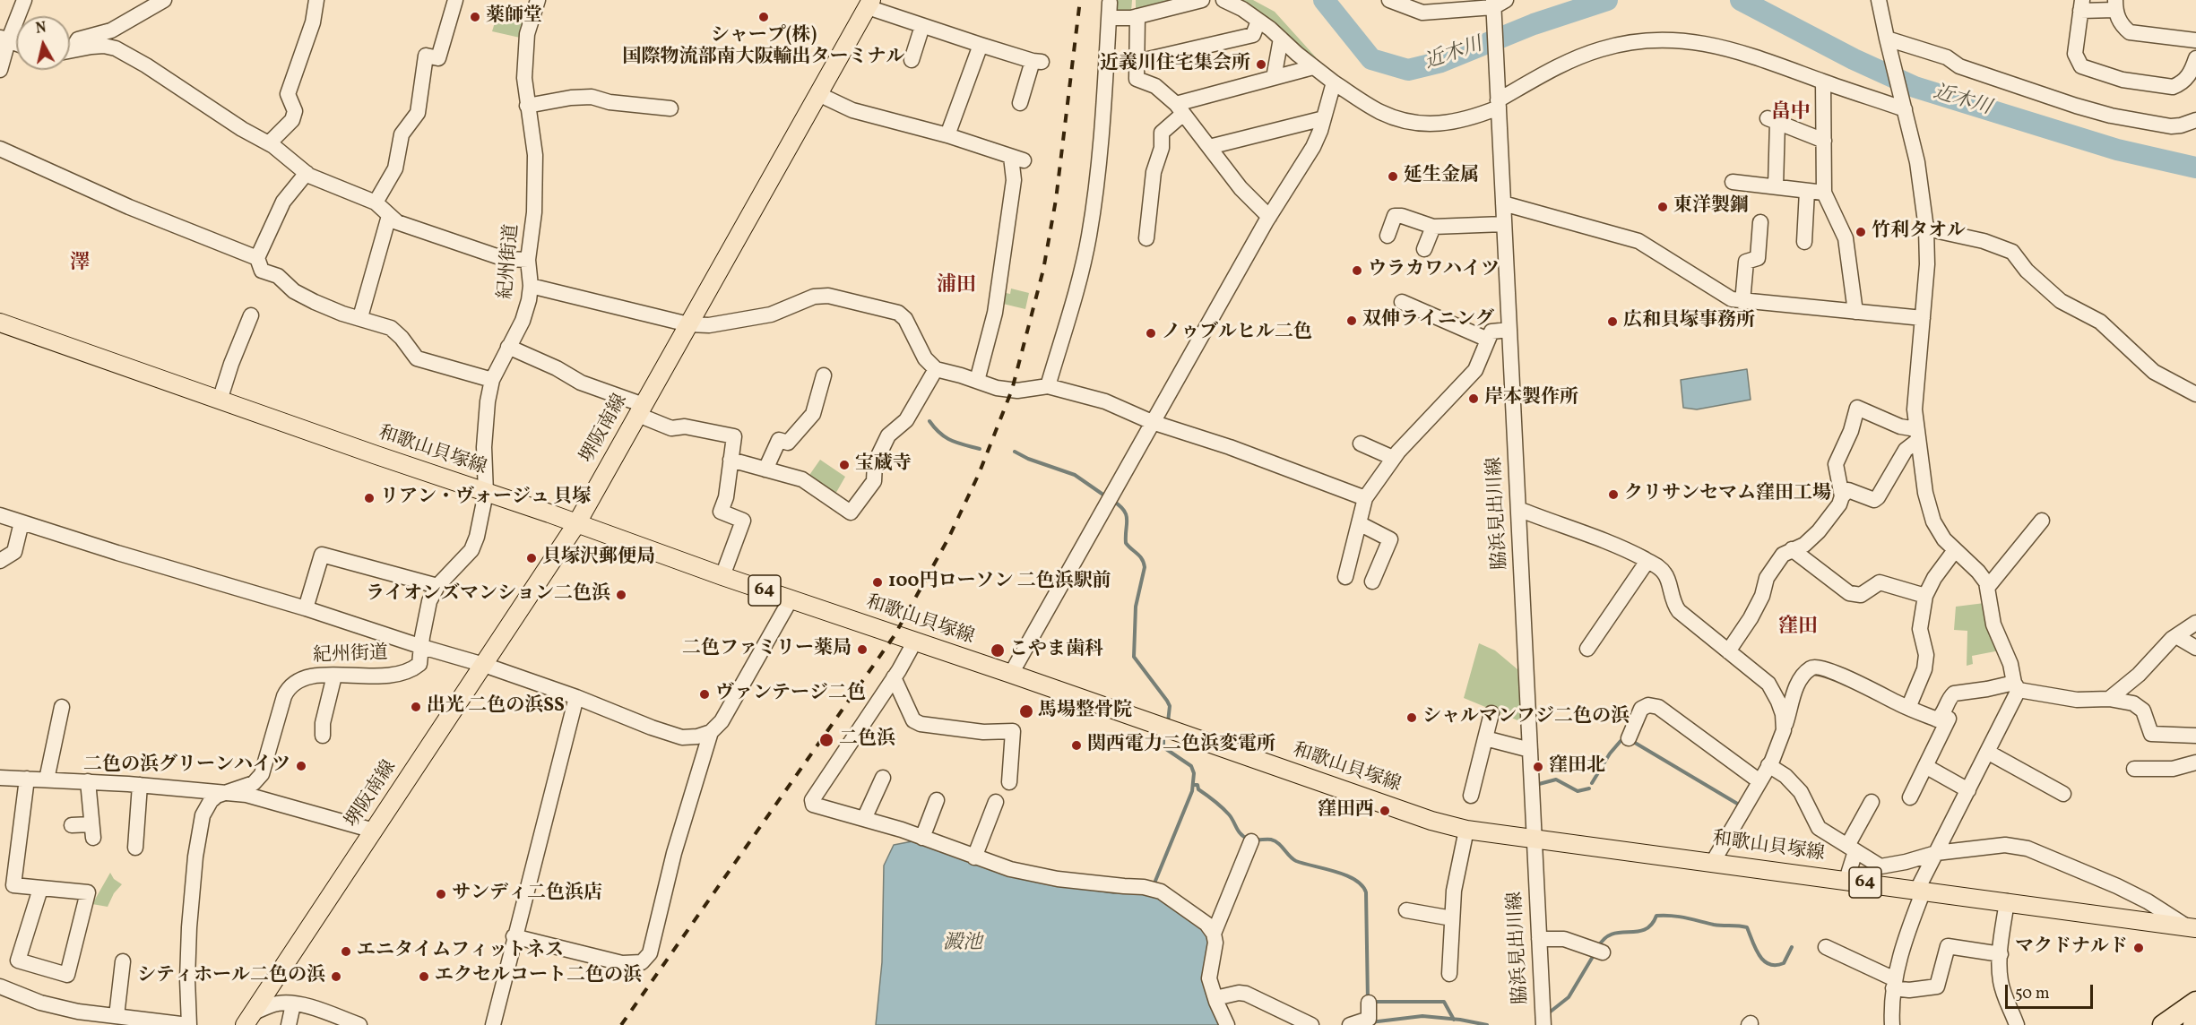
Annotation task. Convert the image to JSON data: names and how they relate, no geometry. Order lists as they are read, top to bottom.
{
  "streets": {
    "main road": ["堺阪南線", "和歌山貝塚線", "64"],
    "street": ["紀州街道", "脇浜見出川線"]
  },
  "crossings": [
    ["紀州街道", "和歌山貝塚線"],
    ["堺阪南線", "和歌山貝塚線"],
    ["和歌山貝塚線", "脇浜見出川線"]
  ],
  "districts": [
    "畠中",
    "澤",
    "浦田",
    "窪田"
  ],
  "water": ["近木川", "澱池"],
  "places": [
    "薬師堂",
    "シャープ(株) 国際物流部南大阪輸出ターミナル",
    "近義川住宅集会所",
    "延生金属",
    "東洋製鋼",
    "竹利タオル",
    "ウラカワハイツ",
    "双伸ライニング",
    "広和貝塚事務所",
    "ノゥブルヒル二色",
    "岸本製作所",
    "宝蔵寺",
    "クリサンセマム窪田工場",
    "リアン・ヴォージュ 貝塚",
    "貝塚沢郵便局",
    "100円ローソン 二色浜駅前",
    "ライオンズマンション二色浜",
    "二色ファミリー薬局",
    "こやま歯科",
    "ヴァンテージ二色",
    "出光 二色の浜SS",
    "馬場整骨院",
    "シャルマンフジ二色の浜",
    "二色浜",
    "関西電力二色浜変電所",
    "二色の浜グリーンハイツ",
    "窪田北",
    "窪田西",
    "サンディ二色浜店",
    "マクドナルド",
    "エニタイムフィットネス",
    "シティホール二色の浜",
    "エクセルコート二色の浜"
  ],
  "scale_bar": "50 m",
  "north": "top"
}
